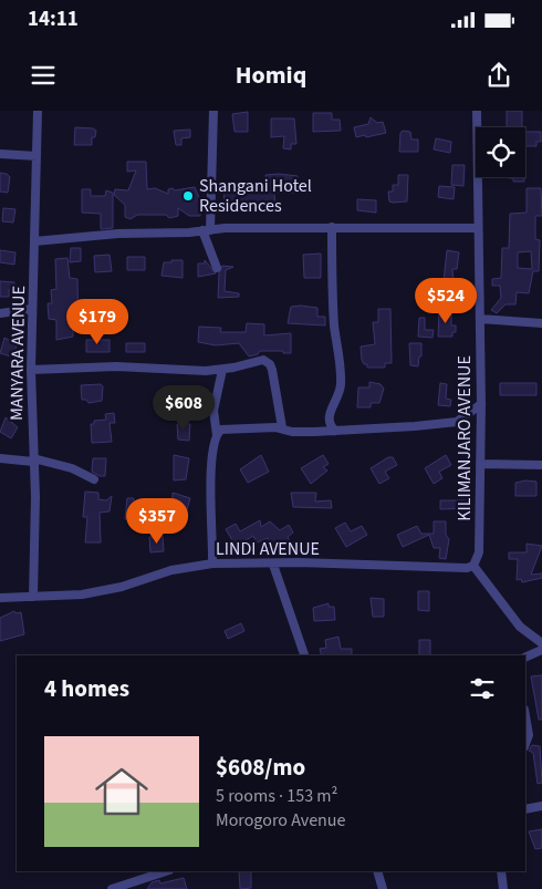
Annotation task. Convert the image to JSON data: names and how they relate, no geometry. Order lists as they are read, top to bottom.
{
  "streets": {
    "street": ["MANYARA AVENUE", "KILIMANJARO AVENUE", "LINDI AVENUE"]
  },
  "crossings": [
    ["MANYARA AVENUE", "LINDI AVENUE"],
    ["KILIMANJARO AVENUE", "LINDI AVENUE"]
  ],
  "places": ["Shangani Hotel Residences"],
  "page": {
    "status": "14:11",
    "header": "Homiq",
    "price": [
      "$524",
      "$179",
      "$608",
      "$357"
    ],
    "heading": "4 homes",
    "list": [
      {
        "name": "$608/mo",
        "note": "5 rooms · 153 m² · Morogoro Avenue"
      }
    ]
  }
}
